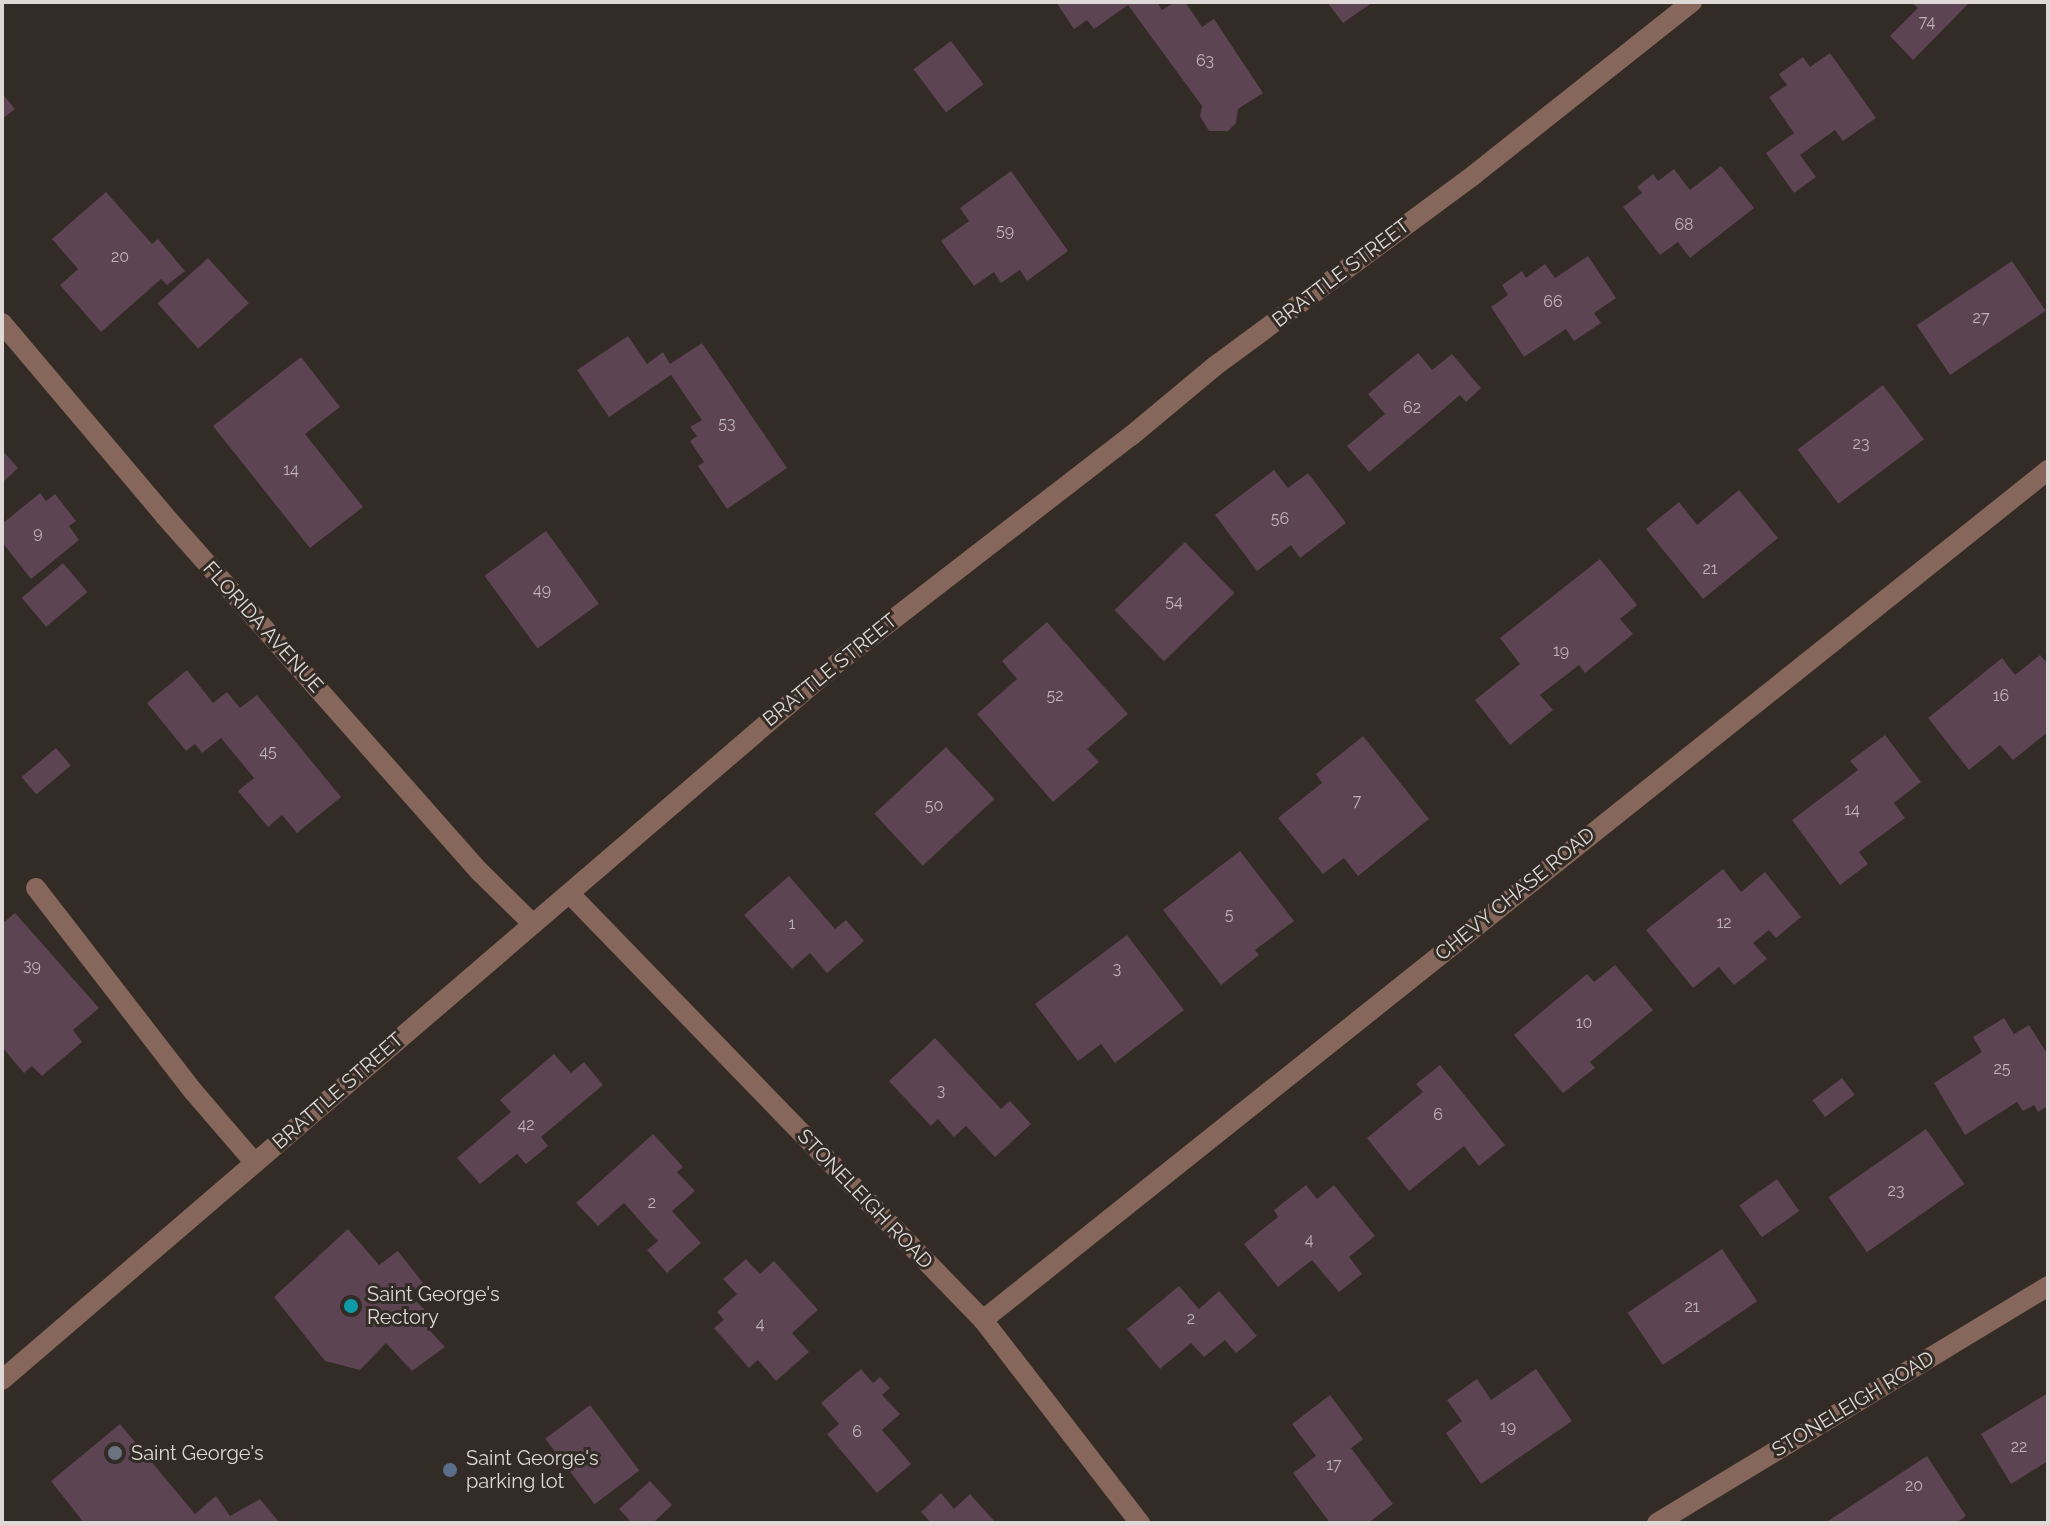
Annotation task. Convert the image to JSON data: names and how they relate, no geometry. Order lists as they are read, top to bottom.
{
  "streets": {
    "street": [
      "BRATTLE STREET",
      "FLORIDA AVENUE",
      "CHEVY CHASE ROAD",
      "STONELEIGH ROAD"
    ]
  },
  "crossings": [
    ["BRATTLE STREET", "FLORIDA AVENUE"],
    ["BRATTLE STREET", "STONELEIGH ROAD"],
    ["CHEVY CHASE ROAD", "STONELEIGH ROAD"]
  ],
  "places": ["Saint George's Rectory", "Saint George's", "Saint George's parking lot"],
  "house_numbers": [
    "74",
    "63",
    "68",
    "59",
    "20",
    "66",
    "27",
    "62",
    "53",
    "23",
    "14",
    "56",
    "9",
    "21",
    "49",
    "54",
    "19",
    "52",
    "16",
    "45",
    "7",
    "50",
    "14",
    "5",
    "12",
    "1",
    "39",
    "3",
    "10",
    "25",
    "3",
    "6",
    "42",
    "23",
    "2",
    "4",
    "21",
    "2",
    "4",
    "19",
    "6",
    "22",
    "17",
    "20"
  ]
}
